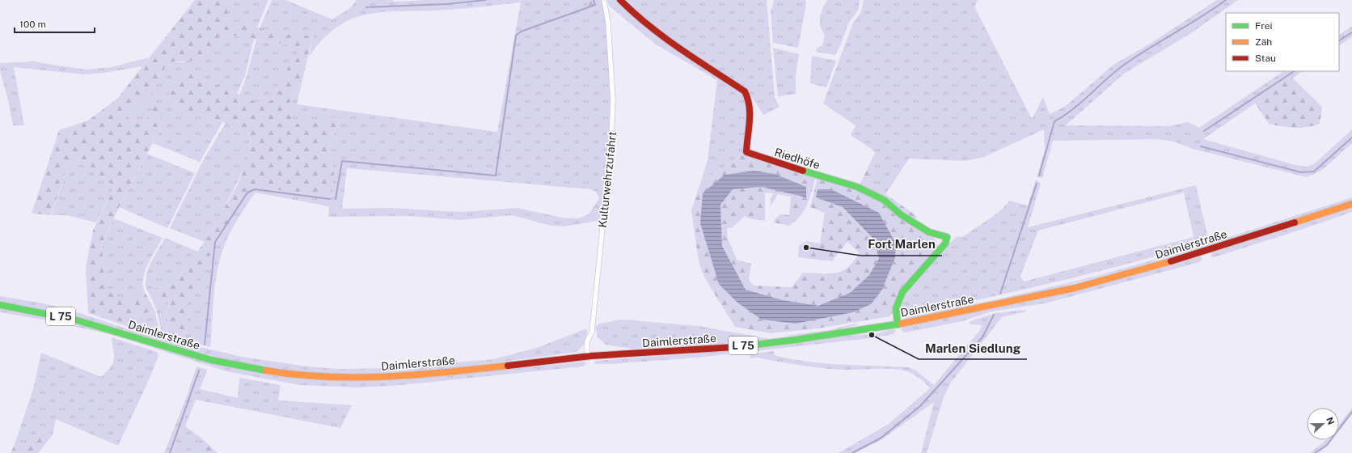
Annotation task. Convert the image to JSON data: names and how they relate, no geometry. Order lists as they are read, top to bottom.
{
  "streets": {
    "main road": ["Riedhöfe", "Daimlerstraße", "L 75"],
    "street": ["Kulturwehrzufahrt"]
  },
  "crossings": [
    ["Riedhöfe", "Daimlerstraße"],
    ["Kulturwehrzufahrt", "Daimlerstraße"]
  ],
  "places": ["Fort Marlen", "Marlen Siedlung"],
  "legend": ["Frei", "Zäh", "Stau"],
  "scale_bar": "100 m",
  "north": "right"
}
